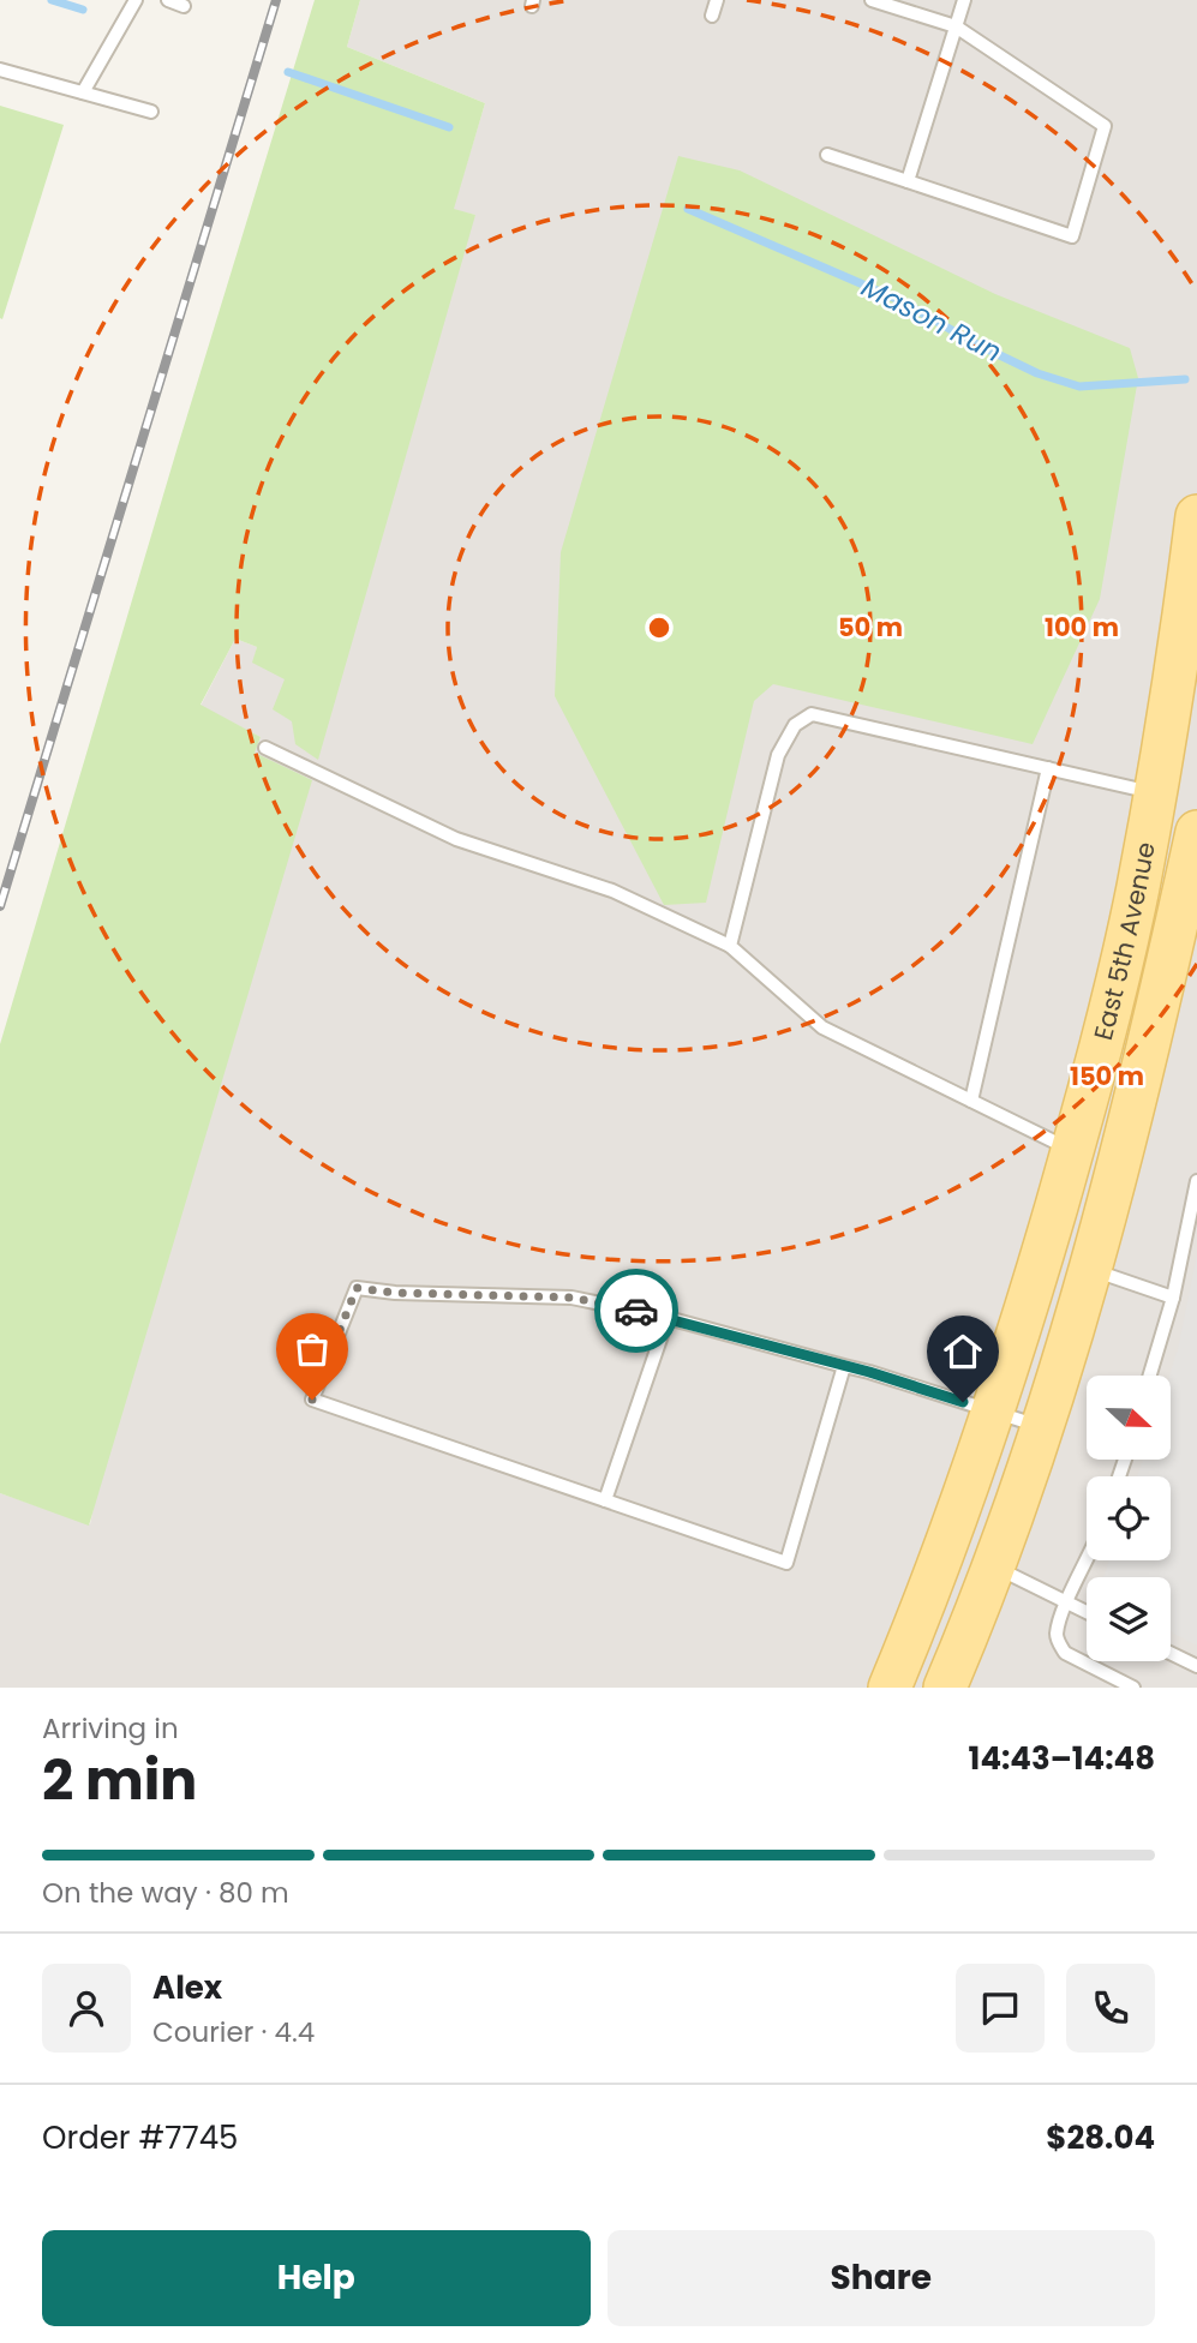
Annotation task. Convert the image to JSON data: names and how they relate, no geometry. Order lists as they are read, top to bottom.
{
  "streets": {
    "main road": ["East 5th Avenue"]
  },
  "water": ["Mason Run"],
  "north": "right",
  "page": {
    "heading": ["2 min", "Arriving in", "14:43–14:48"],
    "panel": [
      "Alex",
      "Courier · 4.4",
      "Order #7745",
      "$28.04"
    ],
    "bar": "On the way · 80 m",
    "buttons": ["Help", "Share"]
  },
  "rings": ["50 m", "100 m", "150 m"]
}
